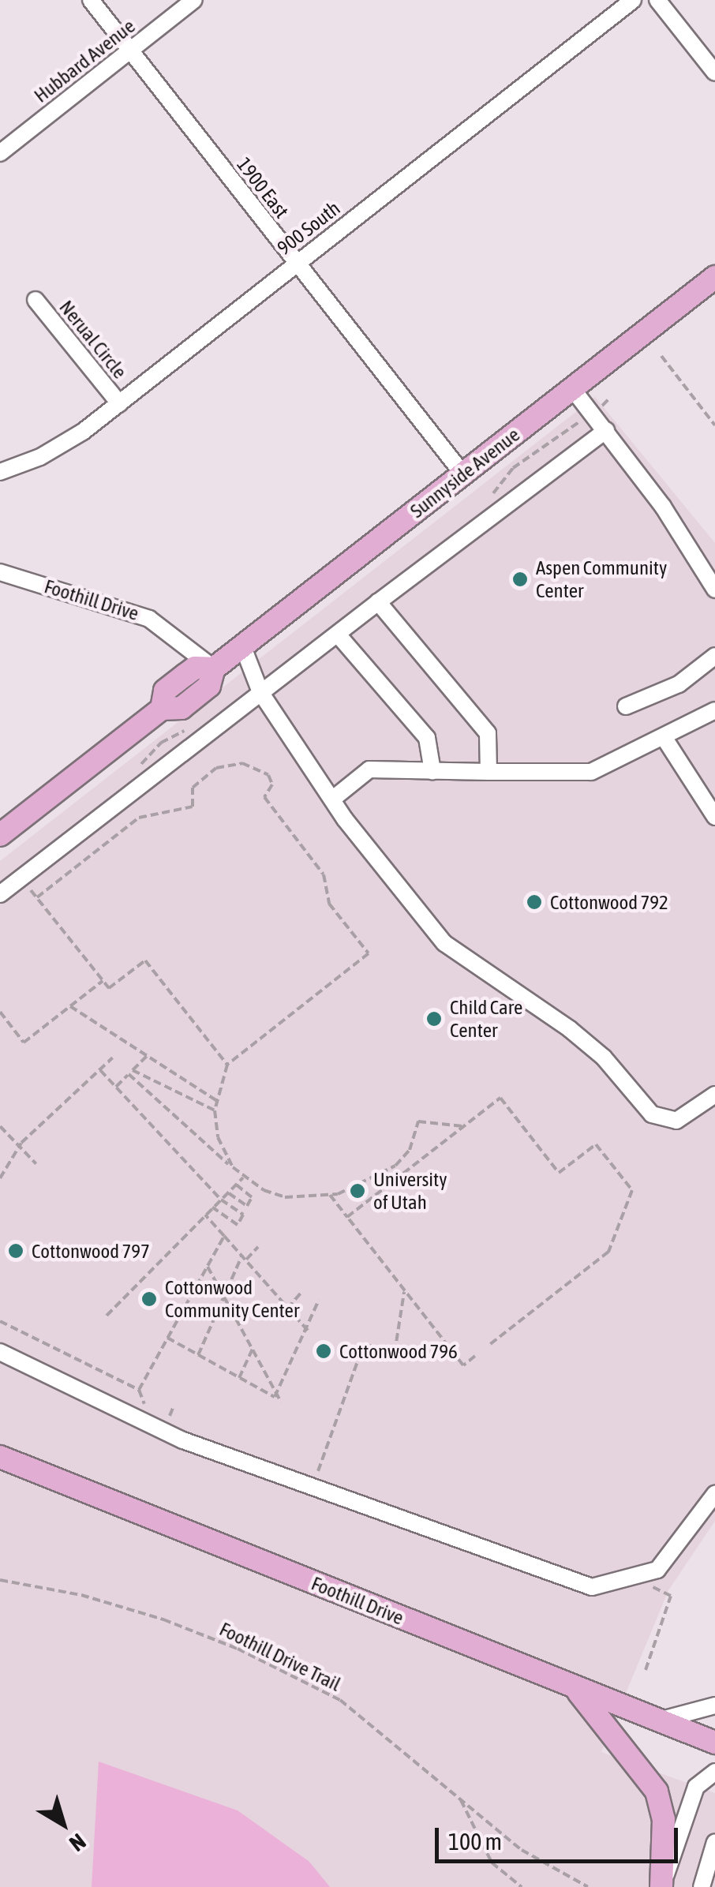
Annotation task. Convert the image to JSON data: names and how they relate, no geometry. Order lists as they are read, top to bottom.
{
  "streets": {
    "main road": ["Sunnyside Avenue", "Foothill Drive"],
    "street": [
      "Hubbard Avenue",
      "1900 East",
      "900 South",
      "Nerual Circle"
    ],
    "path": ["Foothill Drive Trail"]
  },
  "crossings": [
    ["Hubbard Avenue", "1900 East"],
    ["1900 East", "900 South"],
    ["1900 East", "Sunnyside Avenue"],
    ["900 South", "Nerual Circle"],
    ["Sunnyside Avenue", "Foothill Drive"]
  ],
  "places": [
    "Aspen Community Center",
    "Cottonwood 792",
    "Child Care Center",
    "University of Utah",
    "Cottonwood 797",
    "Cottonwood Community Center",
    "Cottonwood 796"
  ],
  "scale_bar": "100 m",
  "north": "bottom right"
}
